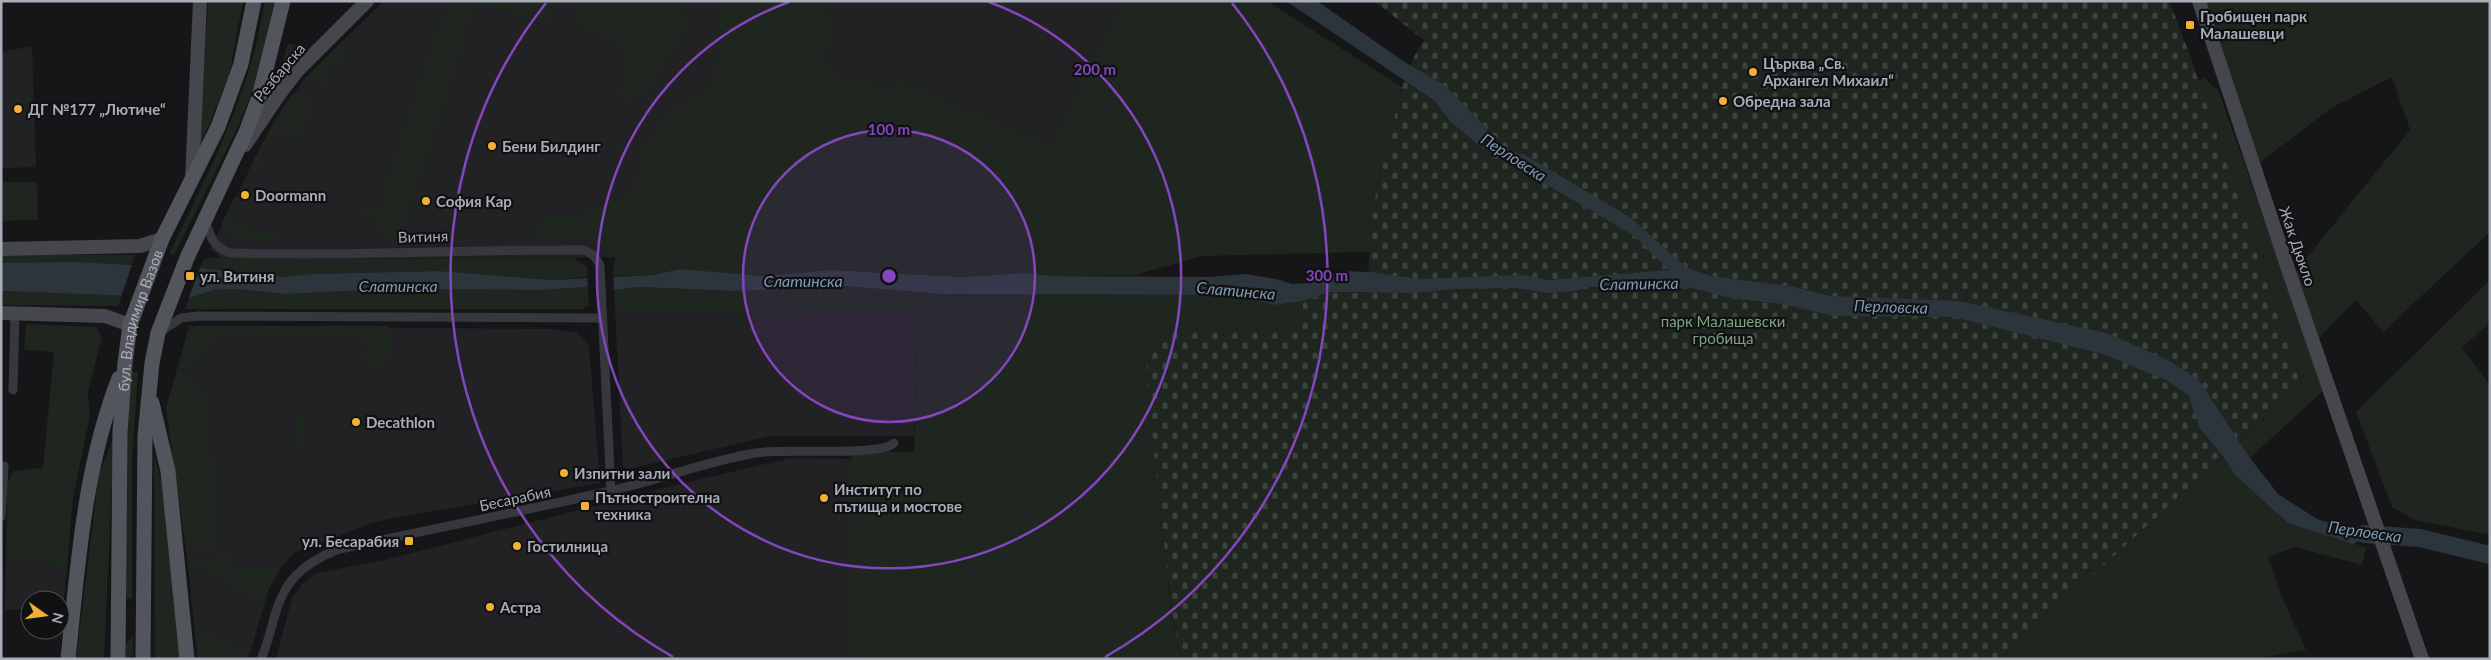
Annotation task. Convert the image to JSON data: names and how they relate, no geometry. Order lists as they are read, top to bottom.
{
  "streets": {
    "main road": ["бул. Владимир Вазов"],
    "street": [
      "Резбарска",
      "Витиня",
      "Жак Дюкло",
      "Бесарабия"
    ]
  },
  "crossings": [
    ["Резбарска", "бул. Владимир Вазов"],
    ["Витиня", "бул. Владимир Вазов"],
    ["Витиня", "Бесарабия"]
  ],
  "water": ["Перловска", "Слатинска"],
  "parks": ["парк Малашевски гробища"],
  "places": {
    "transit": [
      "Гробищен парк Малашевци",
      "ул. Витиня",
      "Пътностроителна техника",
      "ул. Бесарабия"
    ],
    "other": [
      "Църква „Св. Архангел Михаил“",
      "Обредна зала",
      "ДГ №177 „Лютиче“",
      "Бени Билдинг",
      "Doormann",
      "София Кар",
      "Decathlon",
      "Изпитни зали",
      "Институт по пътища и мостове",
      "Гостилница",
      "Астра"
    ]
  },
  "north": "right",
  "rings": ["200 m", "100 m", "300 m"]
}
